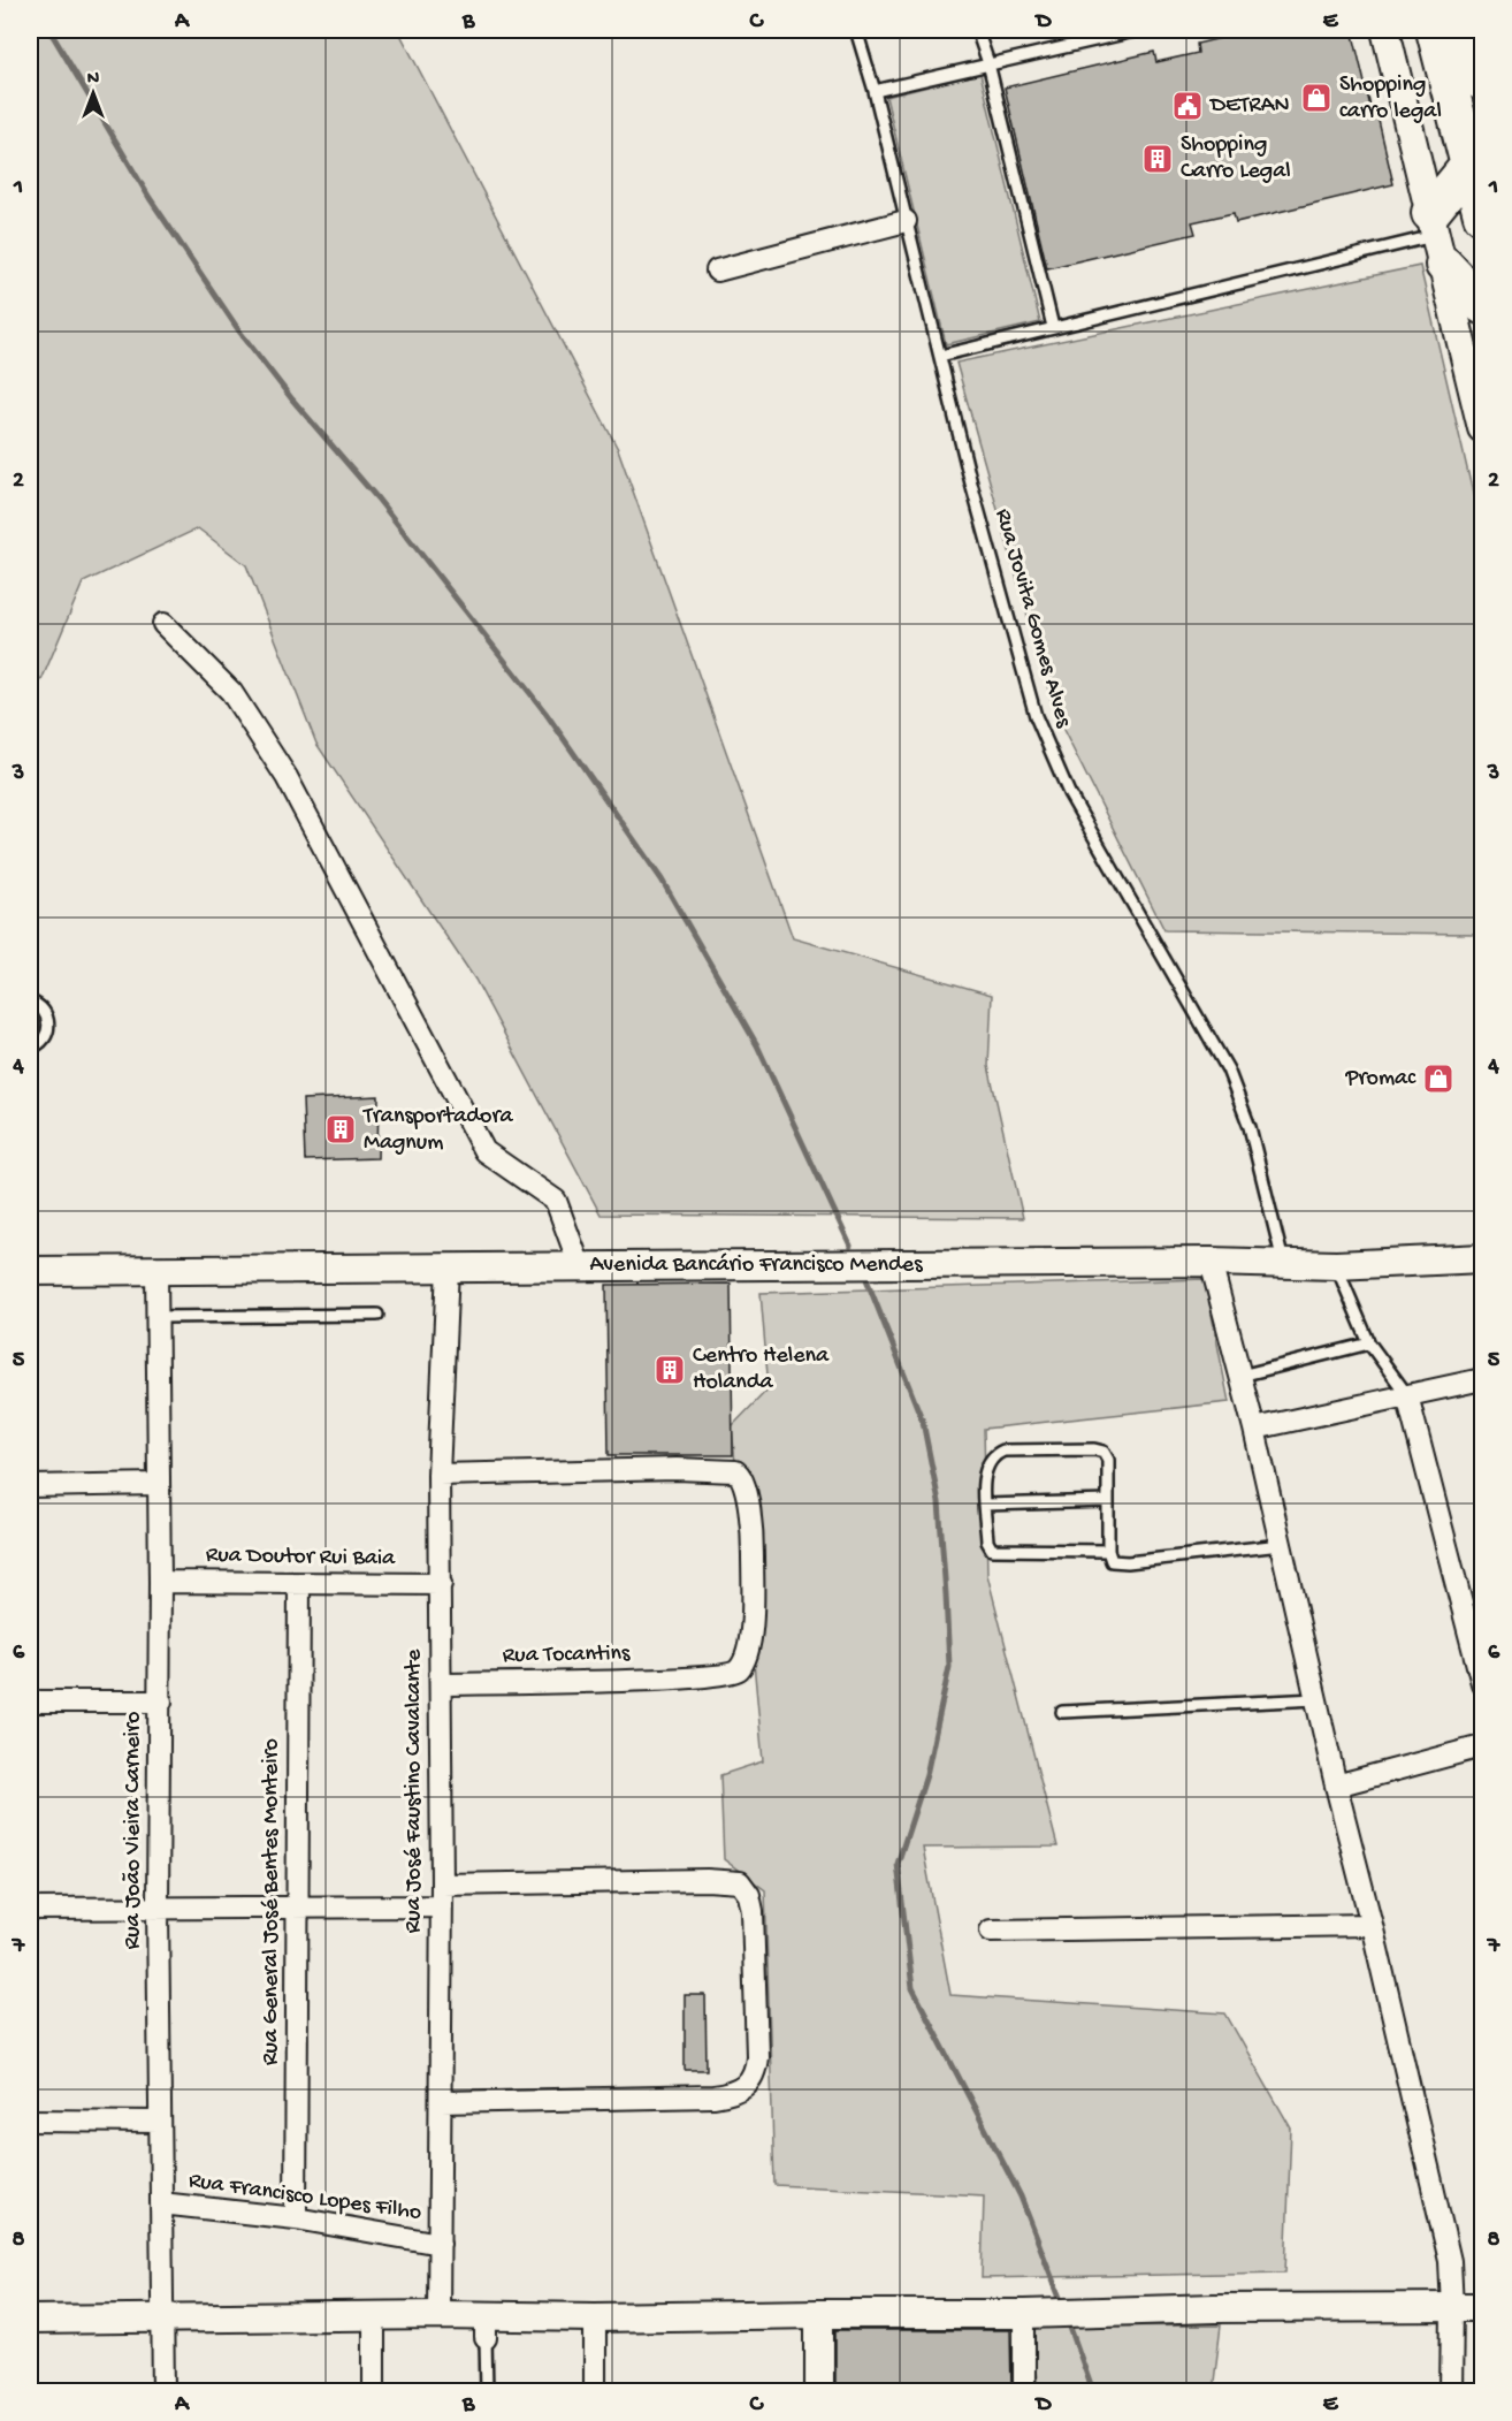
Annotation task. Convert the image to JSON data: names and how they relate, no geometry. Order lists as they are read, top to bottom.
{
  "streets": {
    "street": [
      "Avenida Bancário Francisco Mendes",
      "Rua Doutor Rui Baia",
      "Rua Tocantins",
      "Rua José Faustino Cavalcante",
      "Rua João Vieira Carneiro",
      "Rua General José Bentes Monteiro",
      "Rua Francisco Lopes Filho"
    ],
    "lane": ["Rua Jovita Gomes Alves"]
  },
  "crossings": [
    ["Rua Jovita Gomes Alves", "Avenida Bancário Francisco Mendes"],
    ["Avenida Bancário Francisco Mendes", "Rua José Faustino Cavalcante"],
    ["Avenida Bancário Francisco Mendes", "Rua João Vieira Carneiro"],
    ["Rua Doutor Rui Baia", "Rua José Faustino Cavalcante"],
    ["Rua Doutor Rui Baia", "Rua João Vieira Carneiro"],
    ["Rua Doutor Rui Baia", "Rua General José Bentes Monteiro"],
    ["Rua Tocantins", "Rua José Faustino Cavalcante"],
    ["Rua José Faustino Cavalcante", "Rua Francisco Lopes Filho"],
    ["Rua João Vieira Carneiro", "Rua Francisco Lopes Filho"],
    ["Rua General José Bentes Monteiro", "Rua Francisco Lopes Filho"]
  ],
  "places": {
    "shop": ["Shopping carro legal", "Promac"],
    "public building": ["DETRAN"],
    "building": ["Shopping Carro Legal", "Transportadora Magnum", "Centro Helena Holanda"]
  },
  "north": "top",
  "grid": {
    "columns": [
      "A",
      "B",
      "C",
      "D",
      "E"
    ],
    "rows": [
      "1",
      "2",
      "3",
      "4",
      "5",
      "6",
      "7",
      "8"
    ]
  }
}
